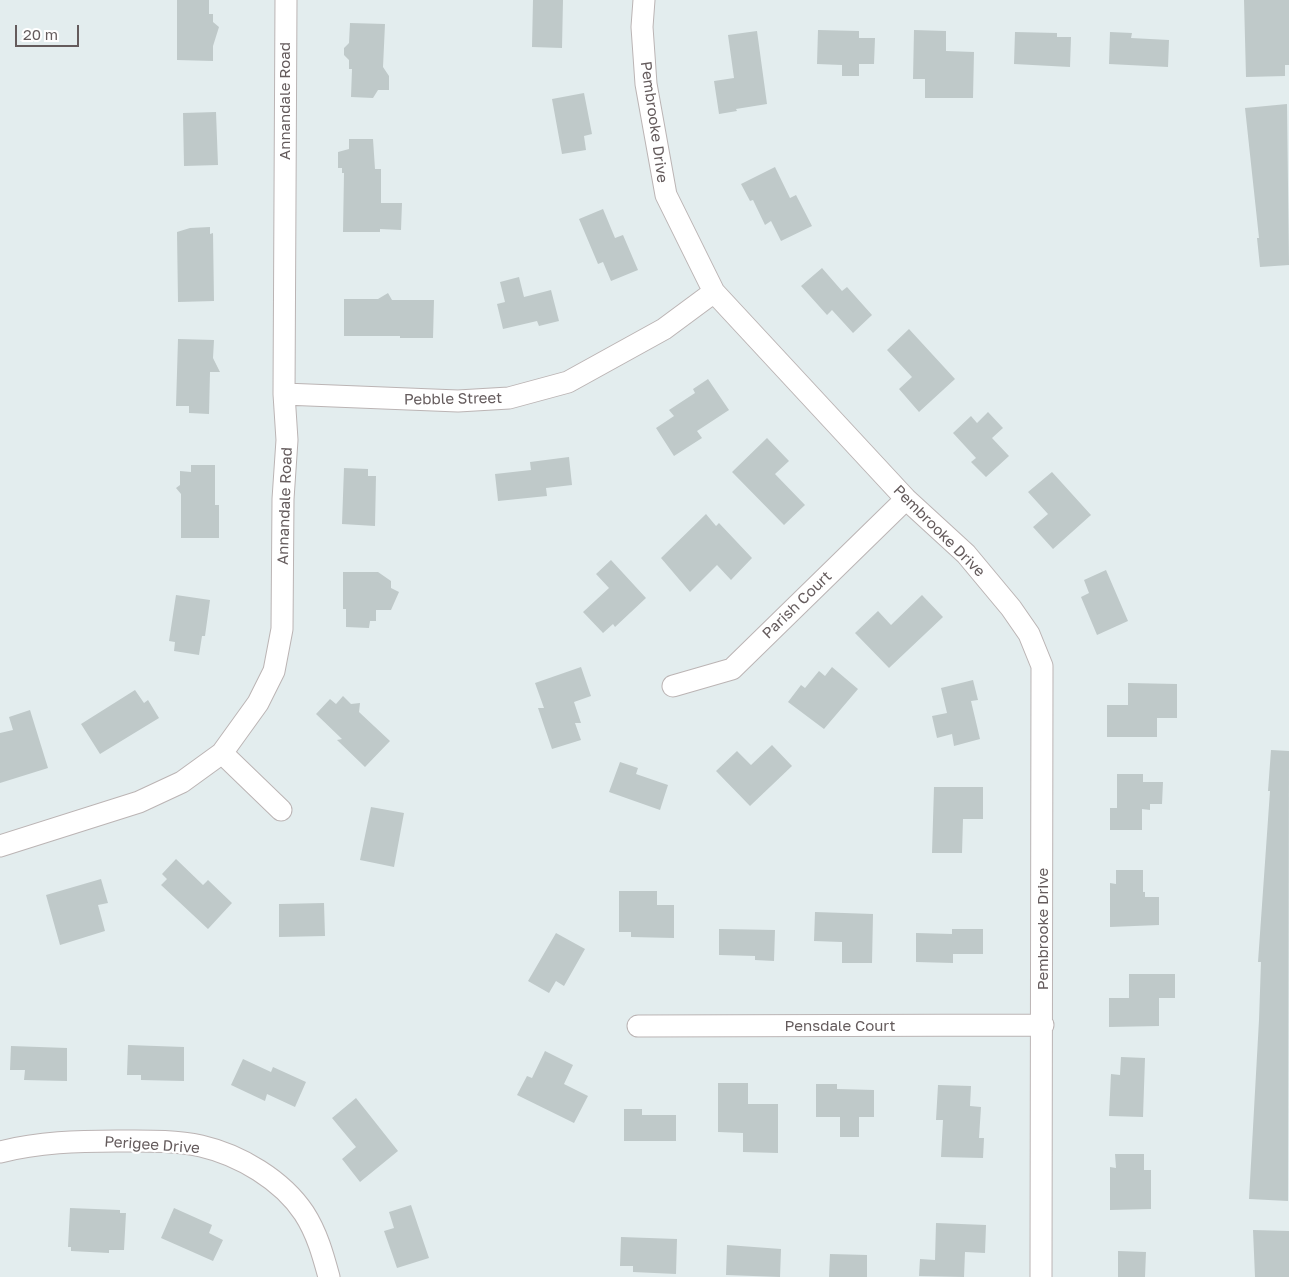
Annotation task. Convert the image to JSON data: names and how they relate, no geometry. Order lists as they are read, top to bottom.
{
  "streets": {
    "street": [
      "Annandale Road",
      "Pembrooke Drive",
      "Pebble Street",
      "Parish Court",
      "Pensdale Court",
      "Perigee Drive"
    ]
  },
  "crossings": [
    ["Annandale Road", "Pebble Street"],
    ["Pembrooke Drive", "Pebble Street"],
    ["Pembrooke Drive", "Parish Court"],
    ["Pembrooke Drive", "Pensdale Court"]
  ],
  "scale_bar": "20 m"
}
